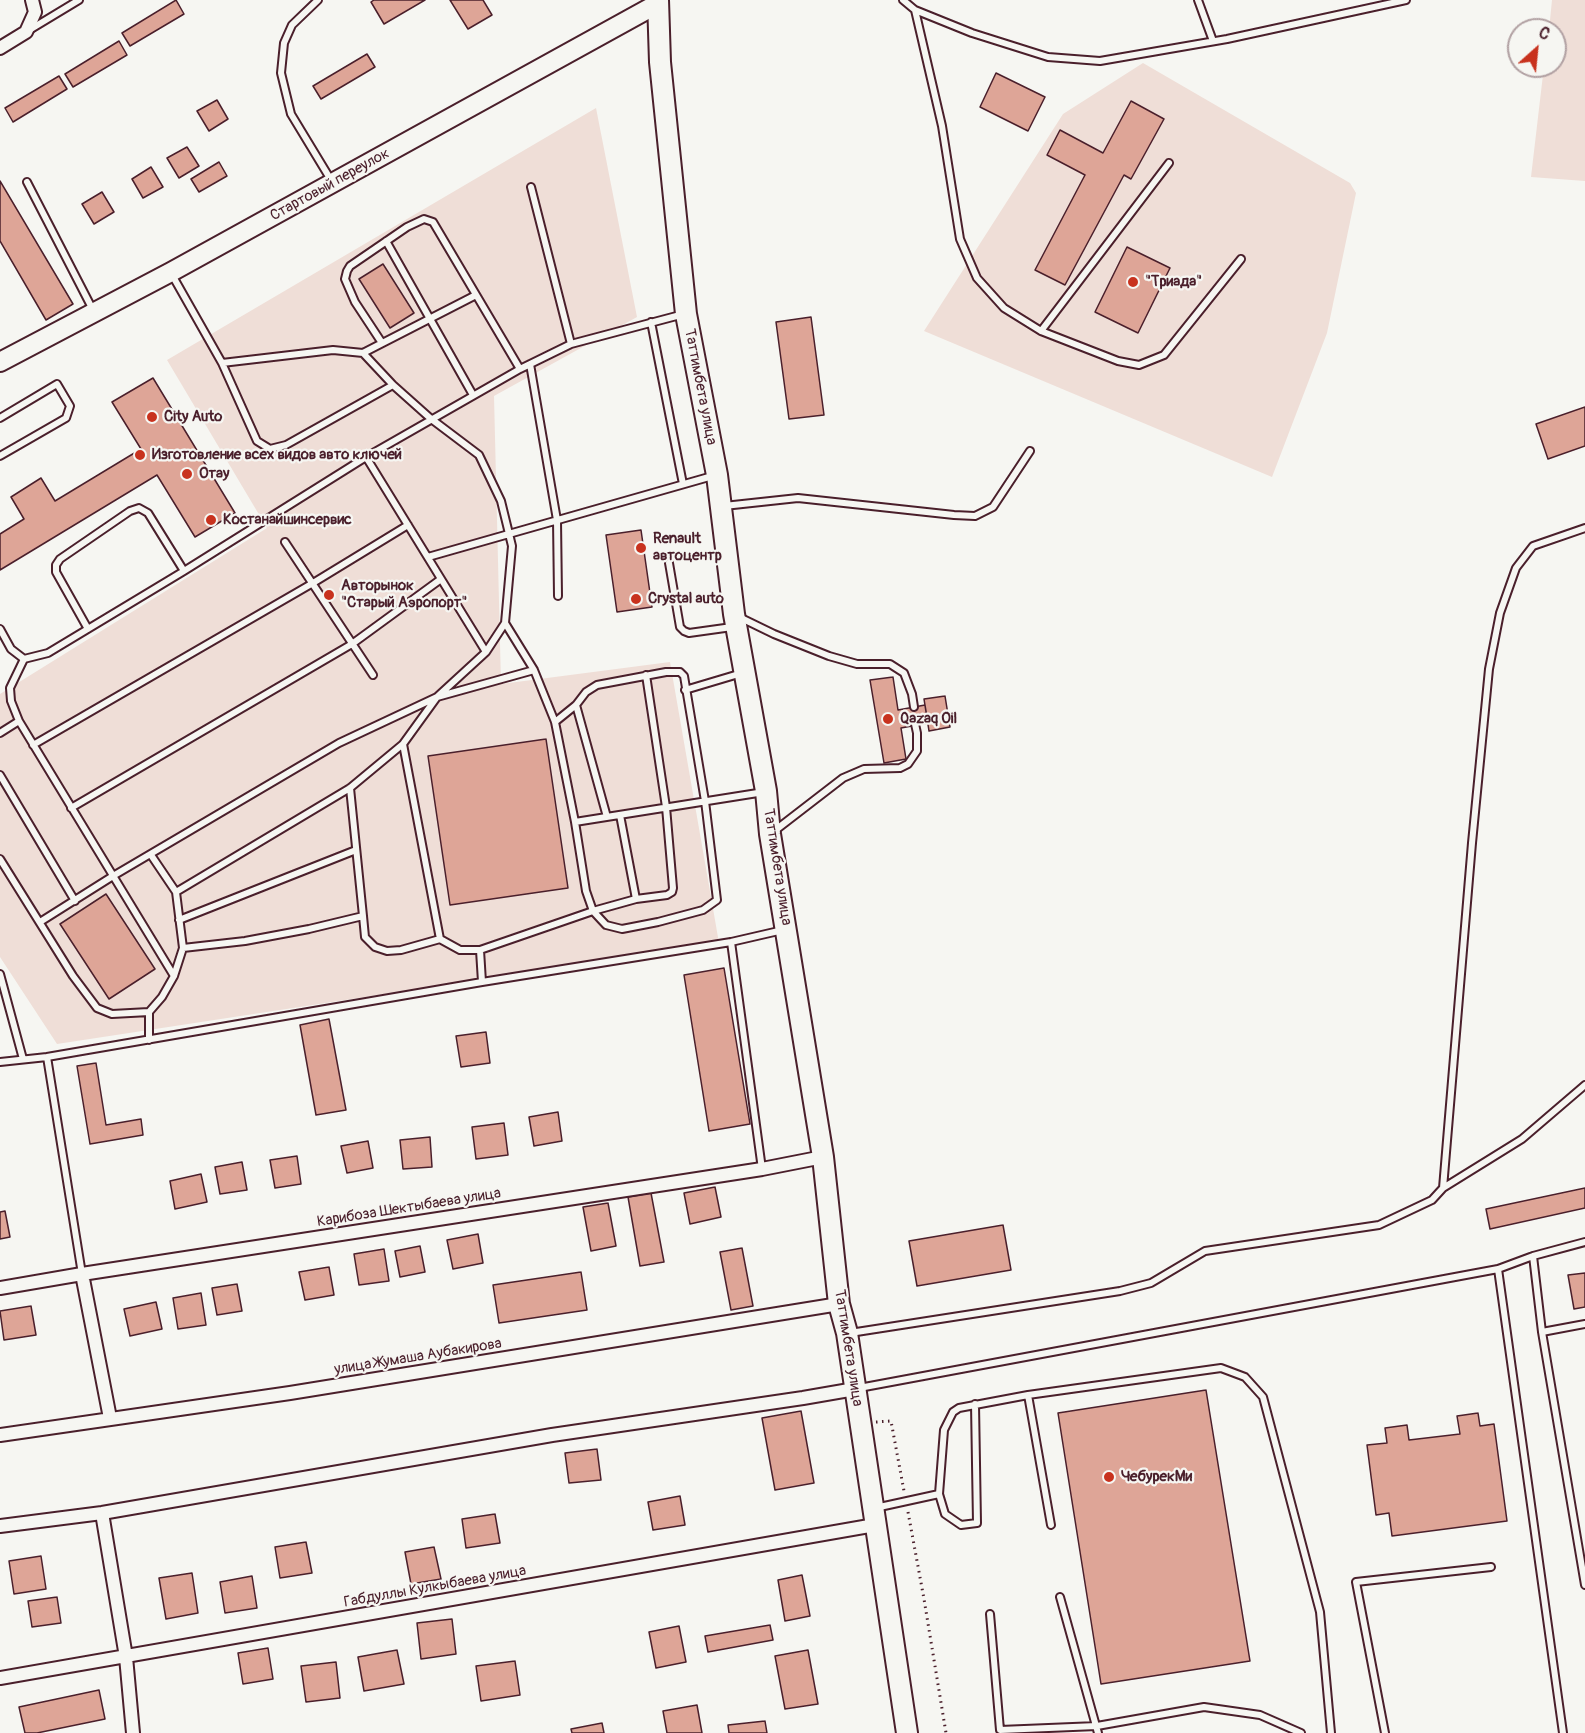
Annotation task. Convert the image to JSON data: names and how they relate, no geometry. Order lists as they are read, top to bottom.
{
  "streets": {
    "main road": ["Таттимбета улица"],
    "street": [
      "Стартовый переулок",
      "Карибоза Шектыбаева улица",
      "улица Жумаша Аубакирова",
      "Габдуллы Кулкыбаева улица"
    ]
  },
  "crossings": [
    ["Стартовый переулок", "Таттимбета улица"],
    ["Таттимбета улица", "Карибоза Шектыбаева улица"],
    ["Таттимбета улица", "улица Жумаша Аубакирова"],
    ["Таттимбета улица", "Габдуллы Кулкыбаева улица"]
  ],
  "places": [
    "\"Триада\"",
    "City Auto",
    "Изготовление всех видов авто ключей",
    "Отау",
    "Костанайшинсервис",
    "Renault автоцентр",
    "Авторынок \"Старый Аэропорт\"",
    "Crystal auto",
    "Qazaq Oil",
    "ЧебурекМи"
  ],
  "north": "top right"
}
